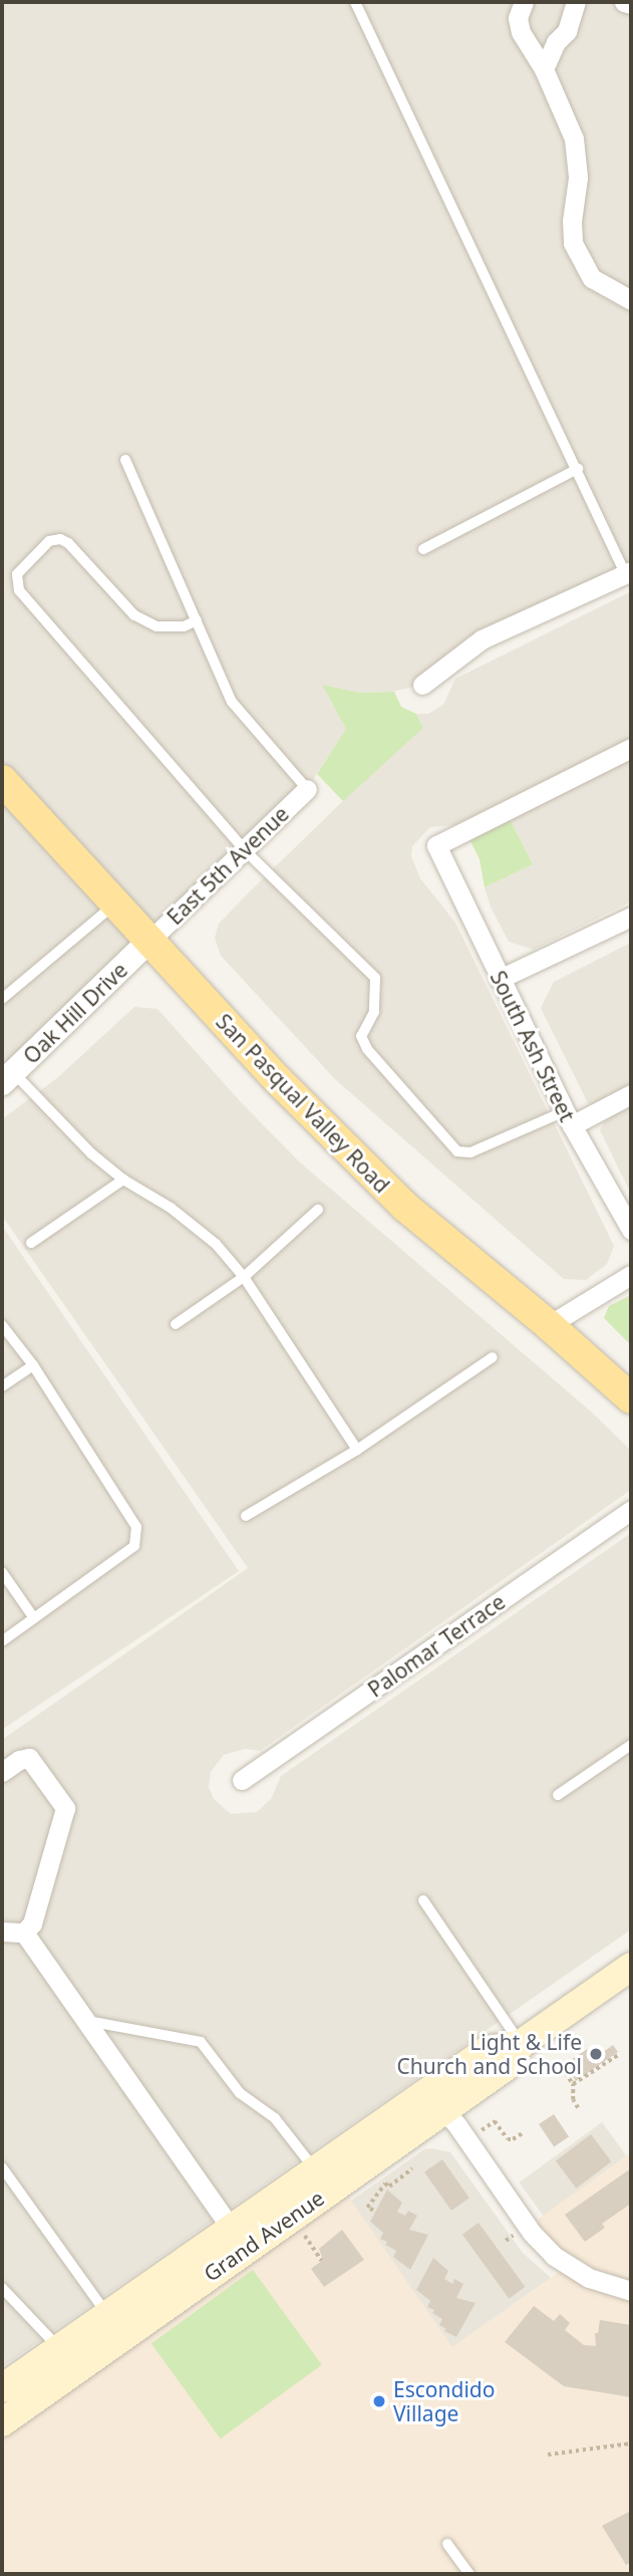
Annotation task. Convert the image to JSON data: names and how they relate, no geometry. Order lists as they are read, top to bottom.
{
  "streets": {
    "main road": ["San Pasqual Valley Road", "Grand Avenue"],
    "street": [
      "East 5th Avenue",
      "Oak Hill Drive",
      "South Ash Street",
      "Palomar Terrace"
    ]
  },
  "crossings": [
    ["East 5th Avenue", "Oak Hill Drive"],
    ["East 5th Avenue", "San Pasqual Valley Road"],
    ["Oak Hill Drive", "San Pasqual Valley Road"]
  ],
  "places": ["Light & Life Church and School", "Escondido Village"]
}
